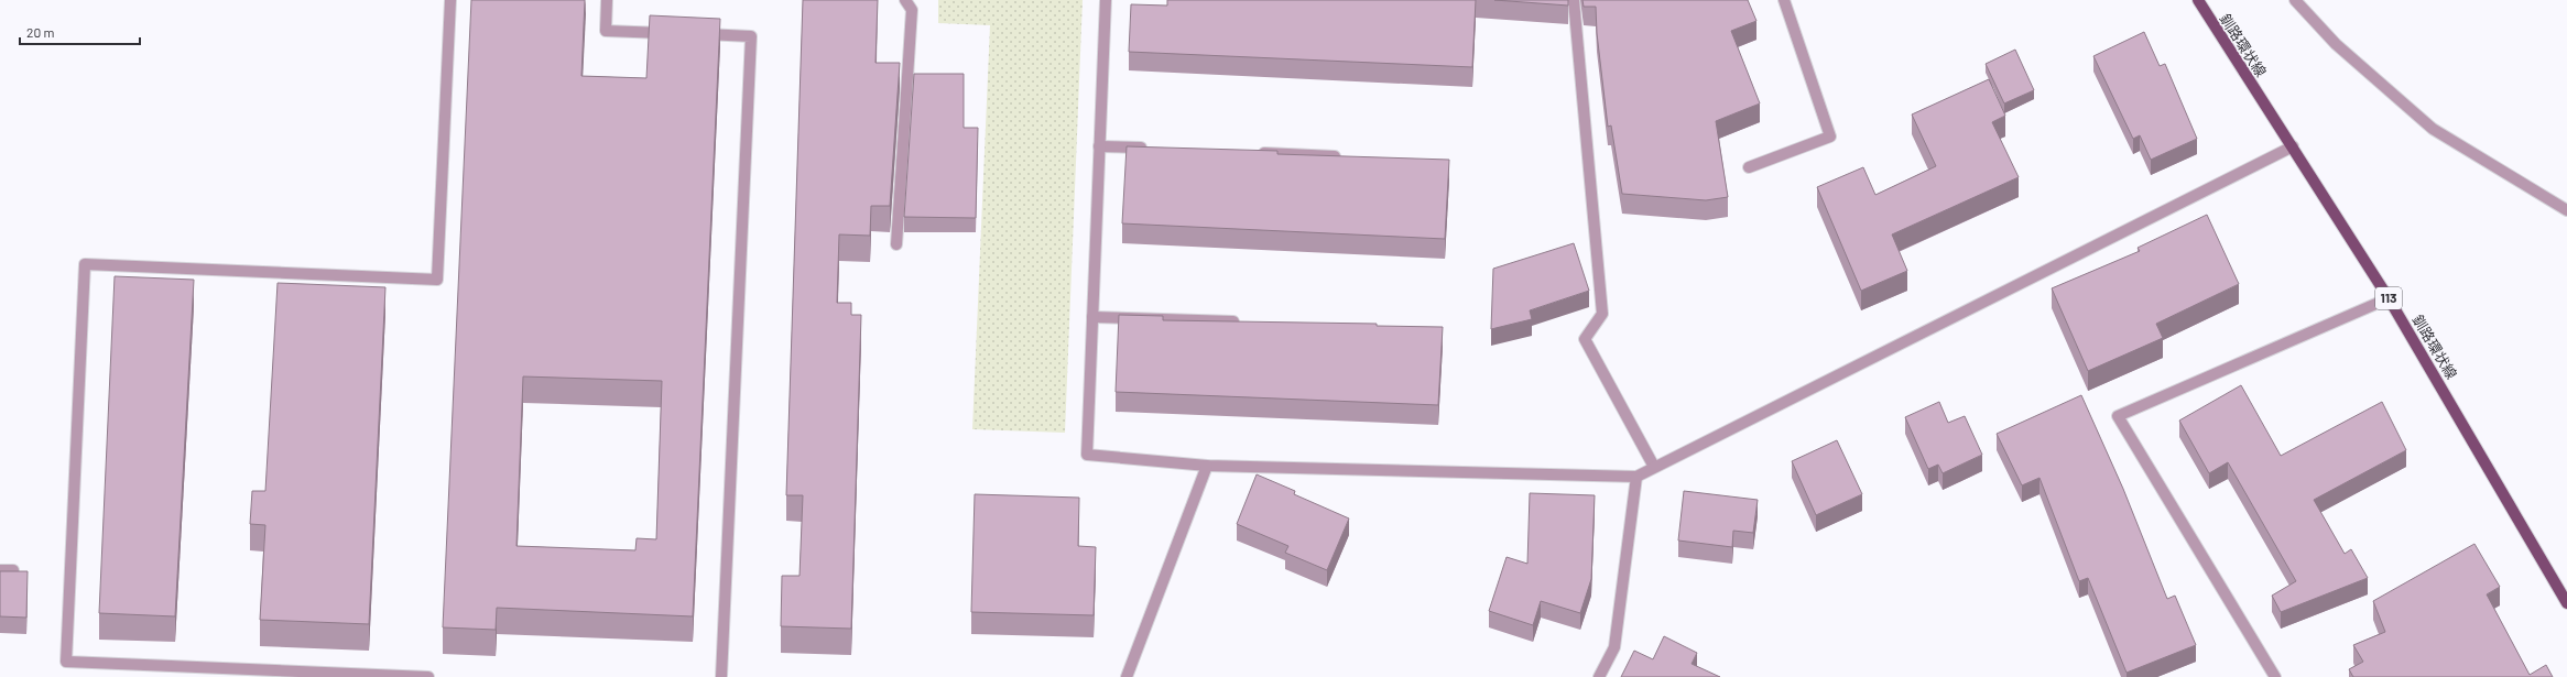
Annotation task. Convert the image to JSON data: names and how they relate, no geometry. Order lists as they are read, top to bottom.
{
  "streets": {
    "main road": ["釧路環状線", "113"]
  },
  "scale_bar": "20 m"
}
